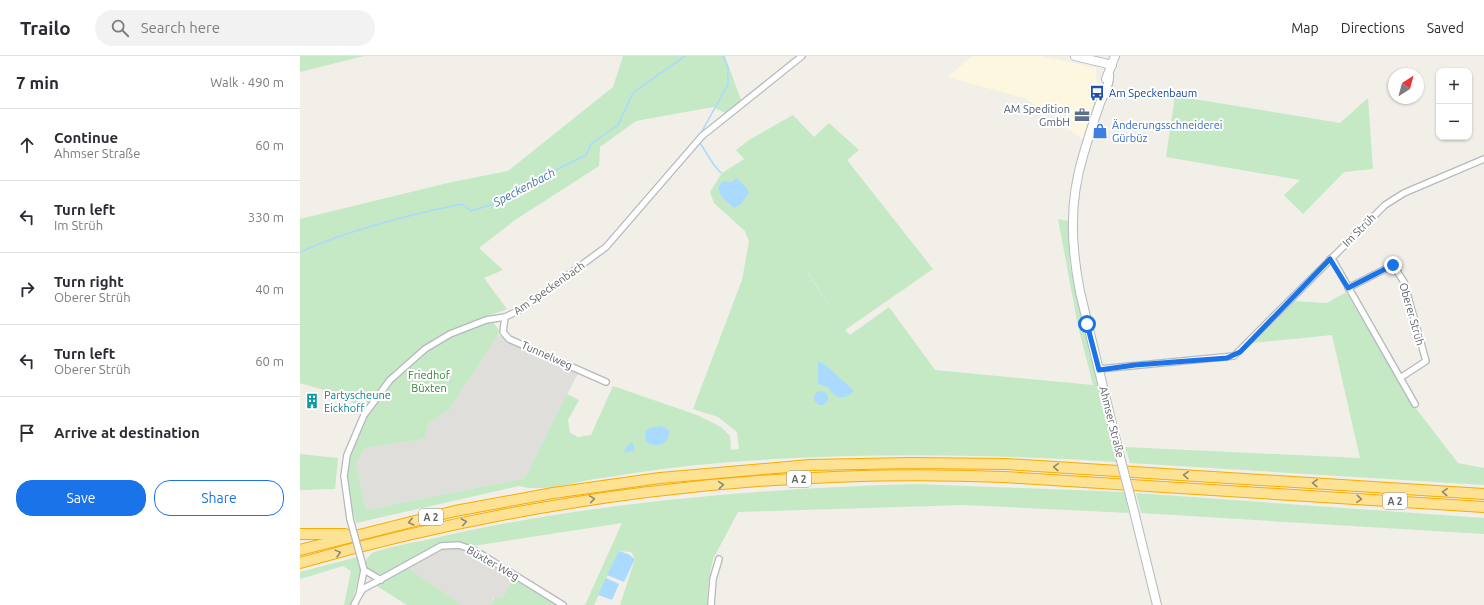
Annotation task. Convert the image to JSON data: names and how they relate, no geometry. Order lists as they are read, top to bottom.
{
  "streets": {
    "highway": ["A 2"],
    "street": [
      "Im Strüh",
      "Am Speckenbach",
      "Oberer Strüh",
      "Tunnelweg",
      "Ahmser Straße",
      "Büxter Weg"
    ]
  },
  "crossings": [
    ["Im Strüh", "Ahmser Straße"],
    ["Am Speckenbach", "Tunnelweg"],
    ["Am Speckenbach", "Büxter Weg"]
  ],
  "water": ["Speckenbach"],
  "parks": ["Friedhof Büxten"],
  "places": {
    "bus stop": ["Am Speckenbaum"],
    "office": ["AM Spedition GmbH"],
    "shop": ["Änderungsschneiderei Gürbüz"],
    "building": ["Partyscheune Eickhoff"]
  },
  "north": "top right",
  "page": {
    "header": "Trailo",
    "search": "Search here",
    "nav": ["Map", "Directions", "Saved"],
    "heading": ["7 min", "Walk · 490 m"],
    "map_buttons": ["+", "−"],
    "list": [
      ["Continue", "Ahmser Straße", "60 m"],
      ["Turn left", "Im Strüh", "330 m"],
      ["Turn right", "Oberer Strüh", "40 m"],
      ["Turn left", "Oberer Strüh", "60 m"],
      "Arrive at destination"
    ],
    "buttons": ["Save", "Share"]
  }
}
